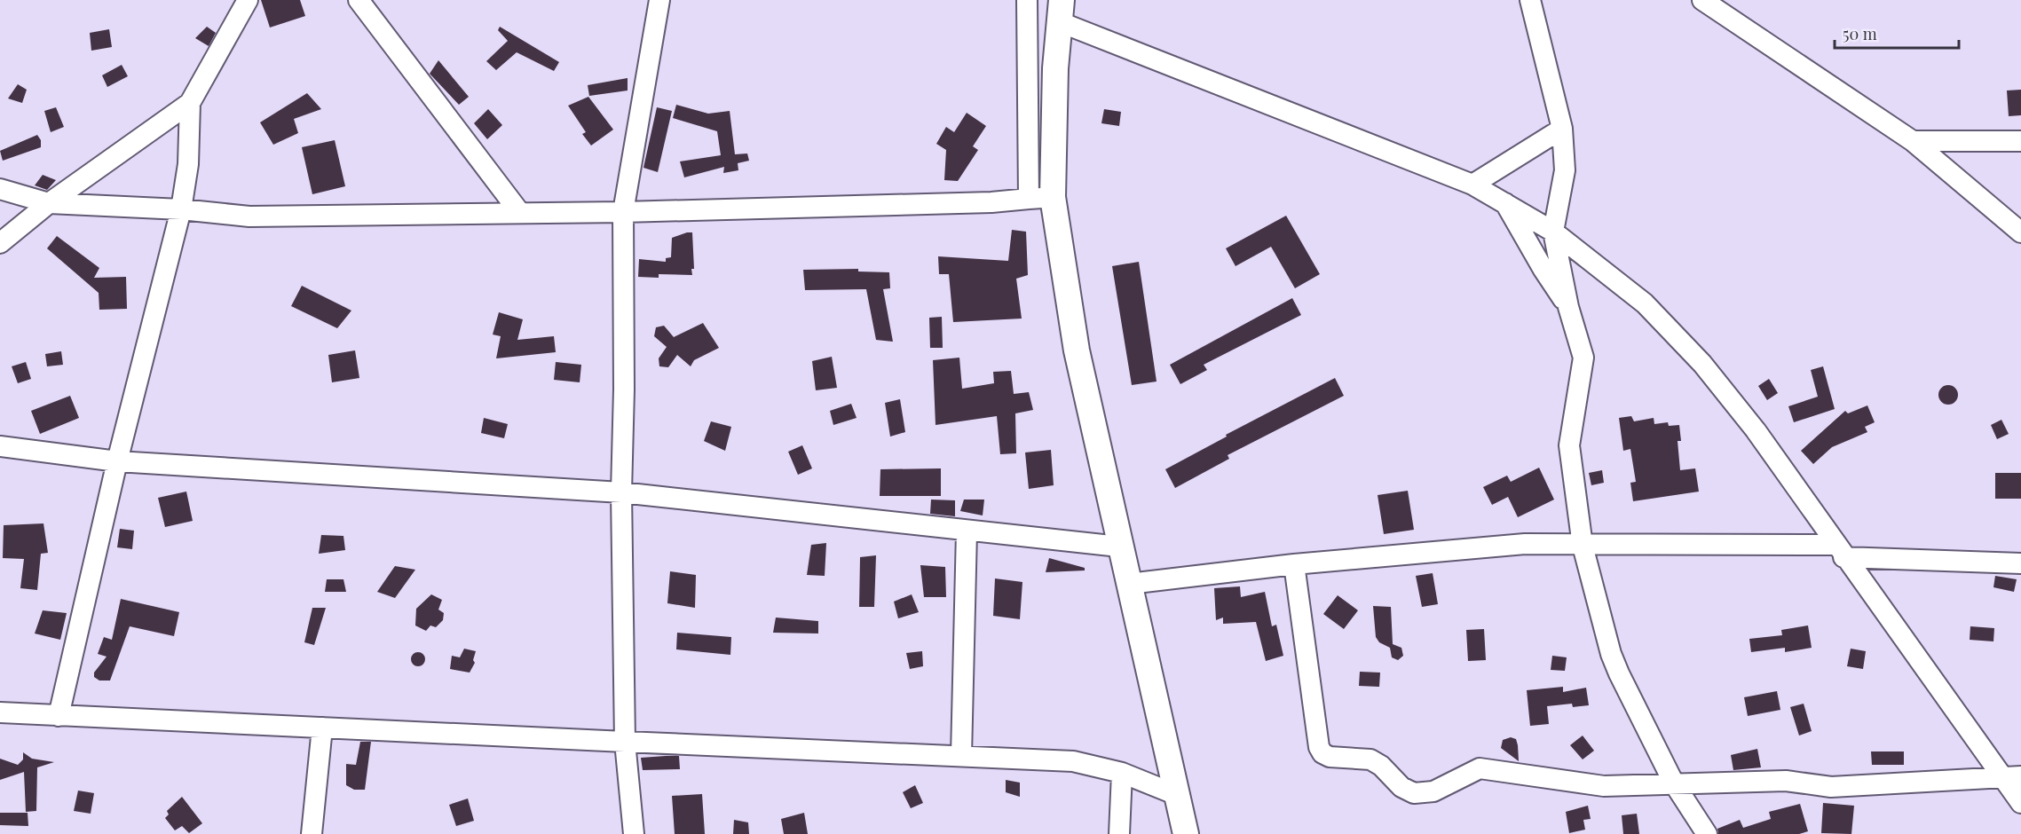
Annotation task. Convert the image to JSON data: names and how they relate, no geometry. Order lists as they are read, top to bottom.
{
  "scale_bar": "50 m"
}
